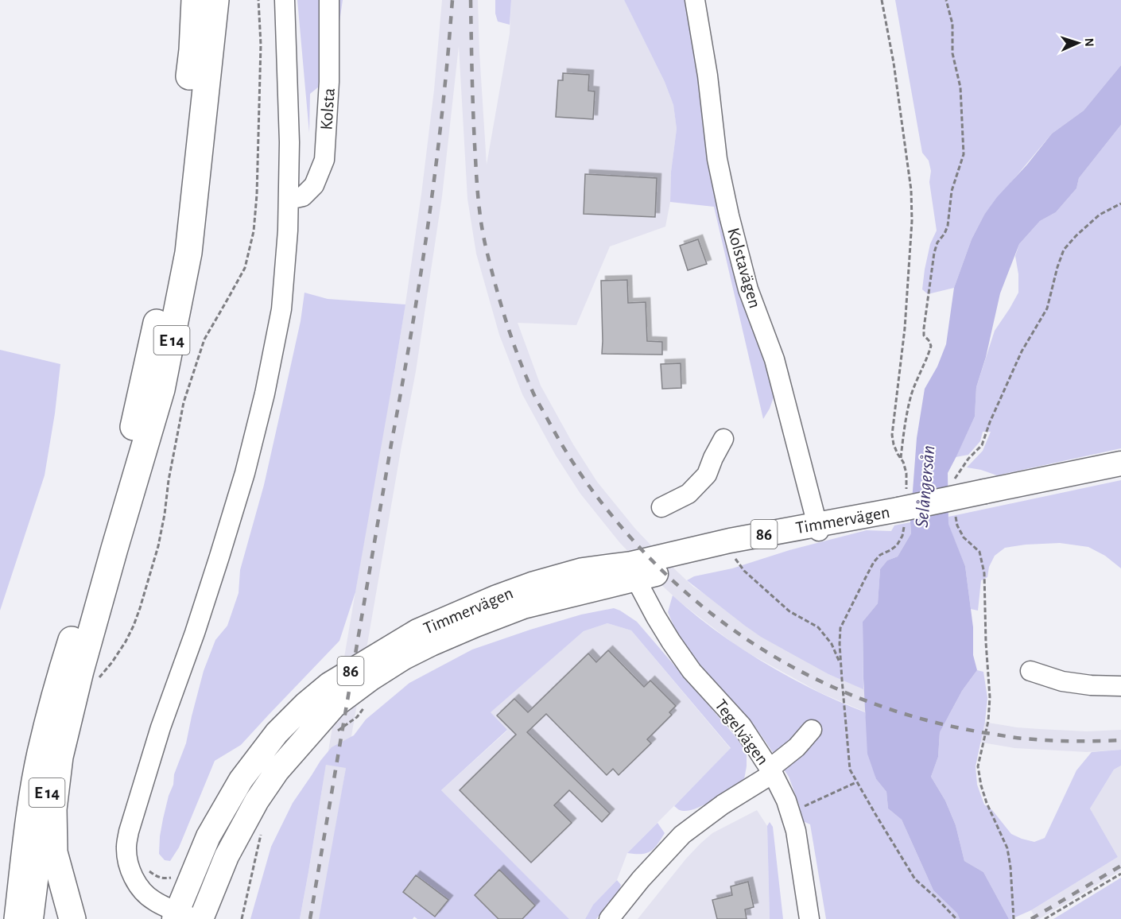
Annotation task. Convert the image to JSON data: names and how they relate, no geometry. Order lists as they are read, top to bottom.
{
  "streets": {
    "highway": ["E 14"],
    "main road": ["Timmervägen", "86"],
    "street": ["Kolsta", "Kolstavägen", "Tegelvägen"]
  },
  "crossings": [
    ["Kolstavägen", "Timmervägen"],
    ["Timmervägen", "Tegelvägen"]
  ],
  "water": ["Selångersån"],
  "north": "right"
}
